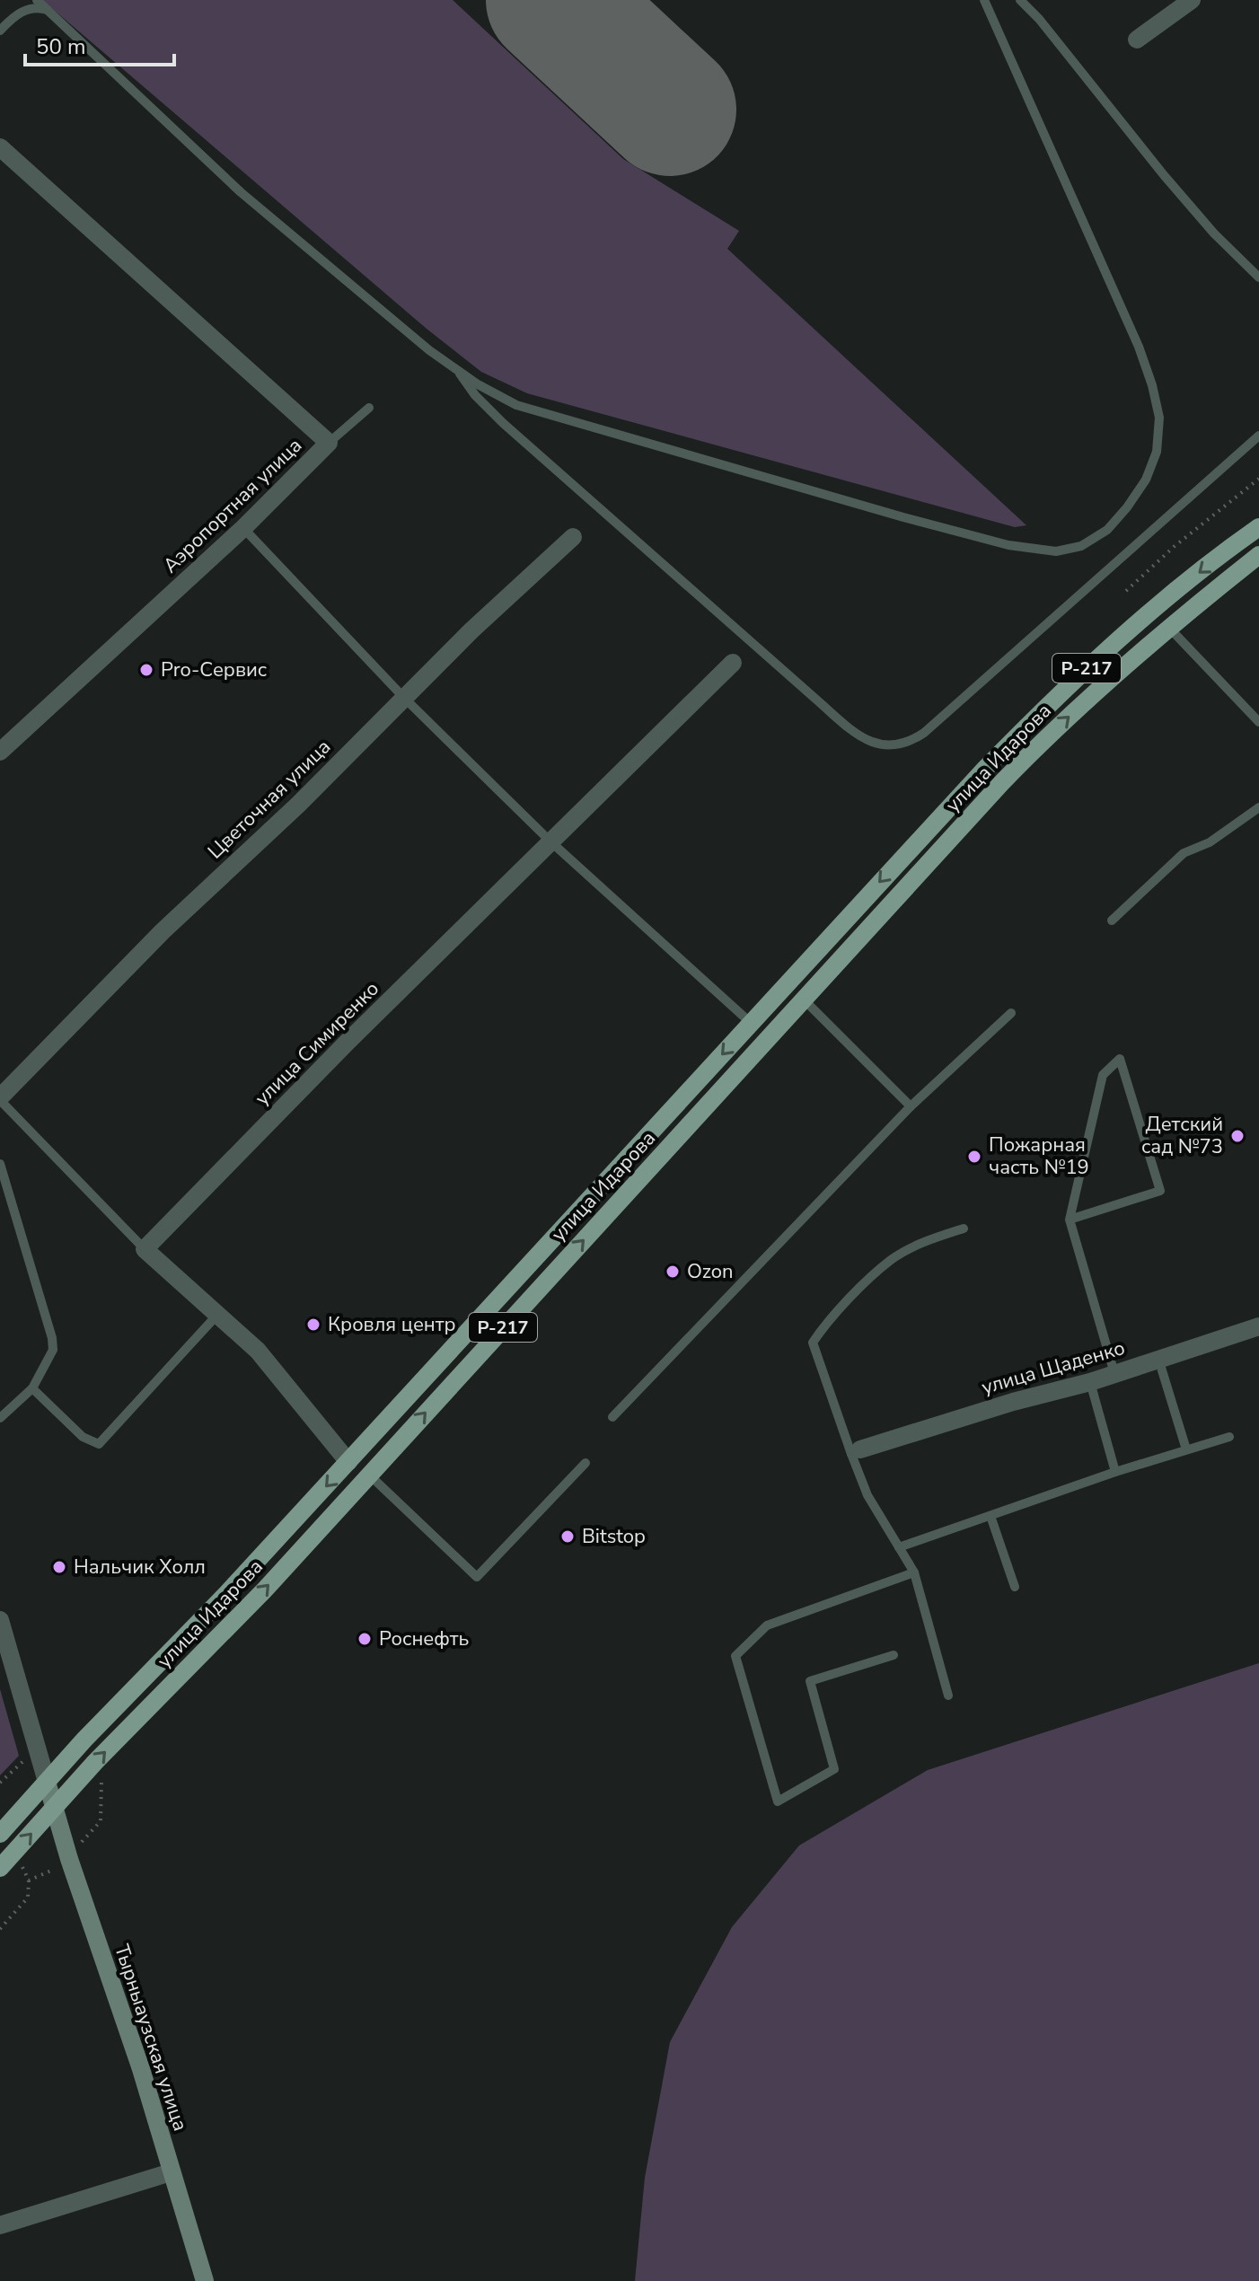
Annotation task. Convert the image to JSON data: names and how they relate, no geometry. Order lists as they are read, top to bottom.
{
  "streets": {
    "main road": ["Р-217", "улица Идарова"],
    "street": [
      "Аэропортная улица",
      "Цветочная улица",
      "улица Симиренко",
      "улица Щаденко",
      "Тырныаузская улица"
    ]
  },
  "crossings": [
    ["улица Идарова", "Тырныаузская улица"]
  ],
  "places": [
    "Pro-Сервис",
    "Детский сад №73",
    "Пожарная часть №19",
    "Ozon",
    "Кровля центр",
    "Bitstop",
    "Нальчик Холл",
    "Роснефть"
  ],
  "scale_bar": "50 m"
}
